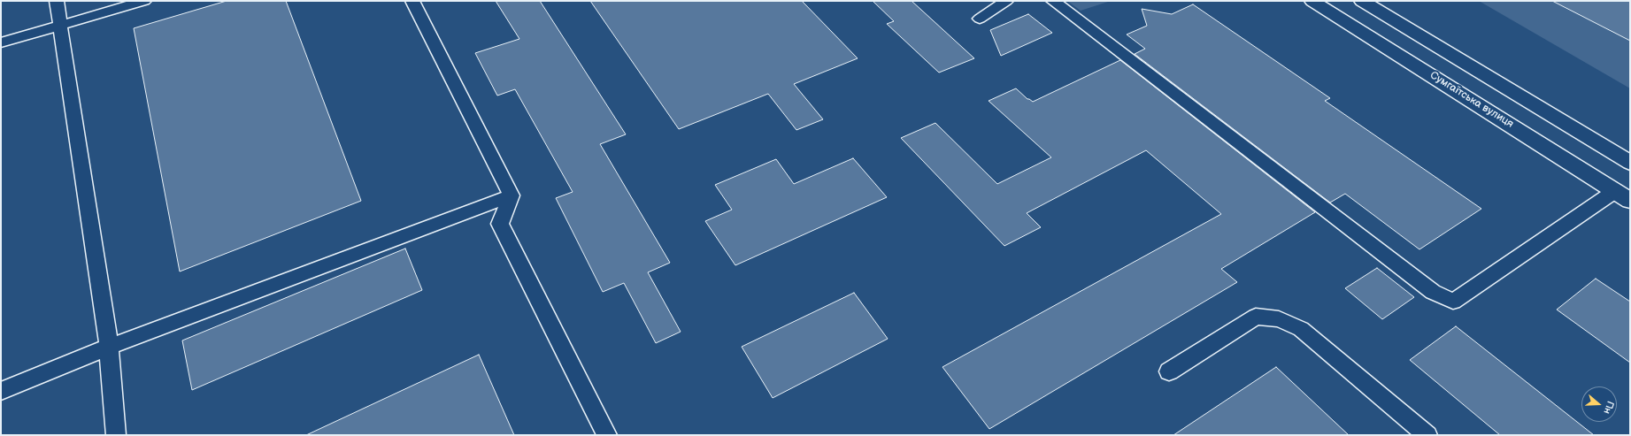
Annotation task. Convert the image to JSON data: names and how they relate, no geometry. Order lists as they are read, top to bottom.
{
  "streets": {
    "main road": ["Сумгаїтська вулиця"]
  },
  "north": "right"
}
